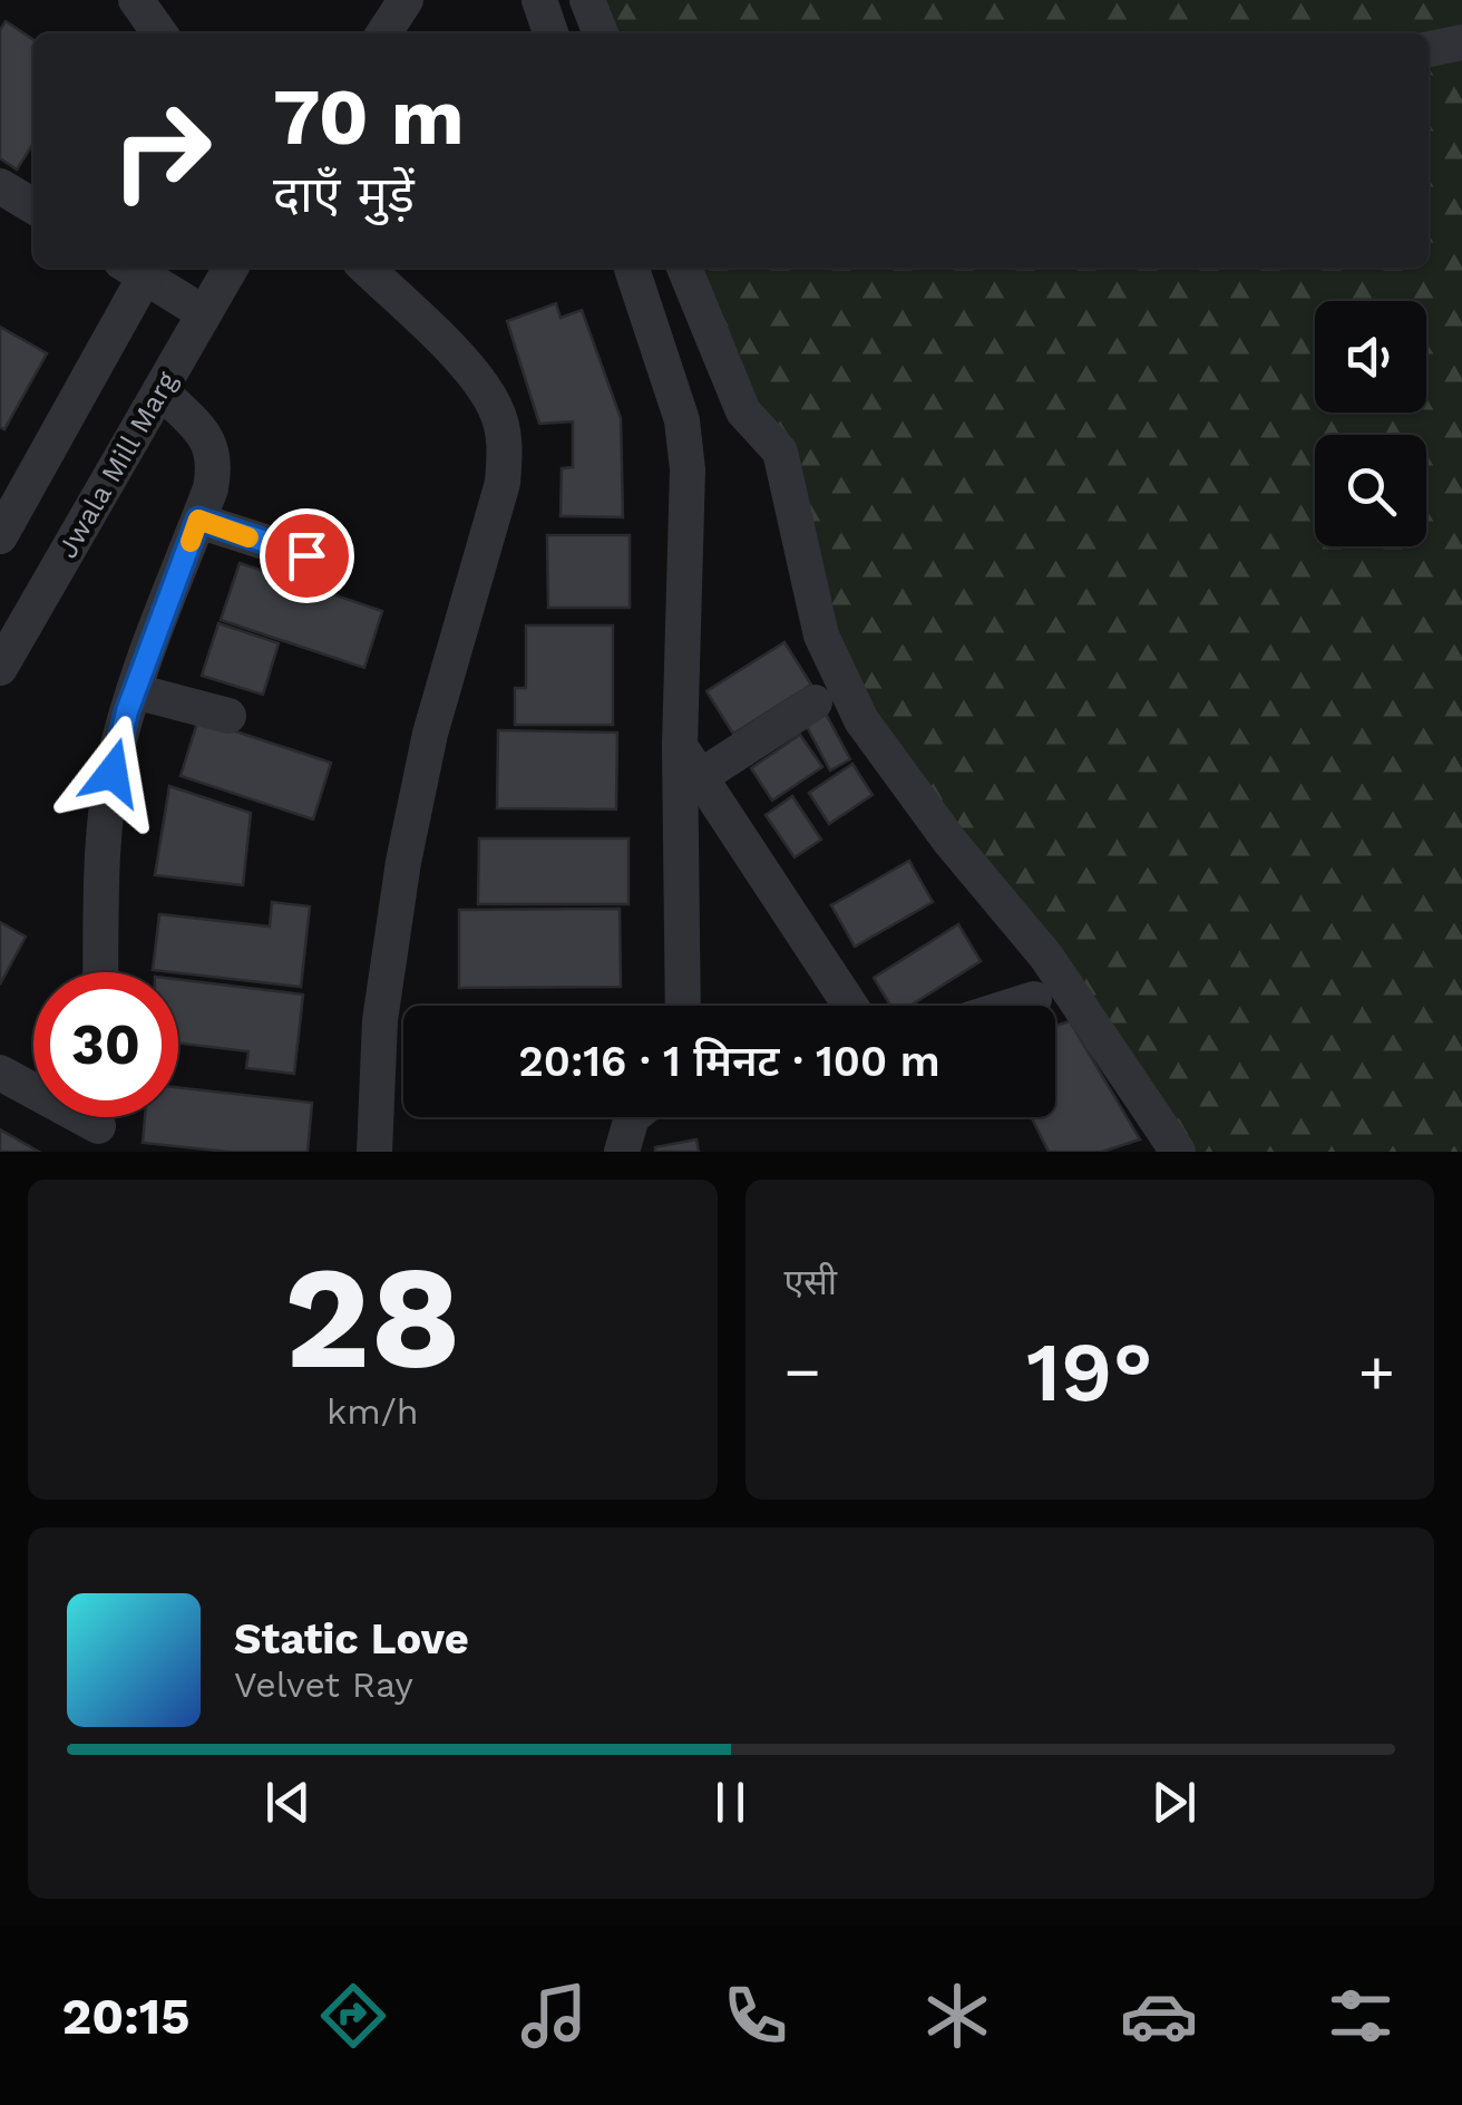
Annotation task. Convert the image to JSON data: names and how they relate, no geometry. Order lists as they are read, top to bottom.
{
  "streets": {
    "street": ["Jwala Mill Marg"]
  },
  "page": {
    "turn": ["70 m", "दाएँ मुड़ें"],
    "limit": "30",
    "trip": "20:16 · 1 मिनट · 100 m",
    "tile": [
      ["28", "km/h"],
      "एसी"
    ],
    "heat": ["−", "19°", "+"],
    "song": ["Static Love", "Velvet Ray"],
    "tabs": "20:15"
  }
}
